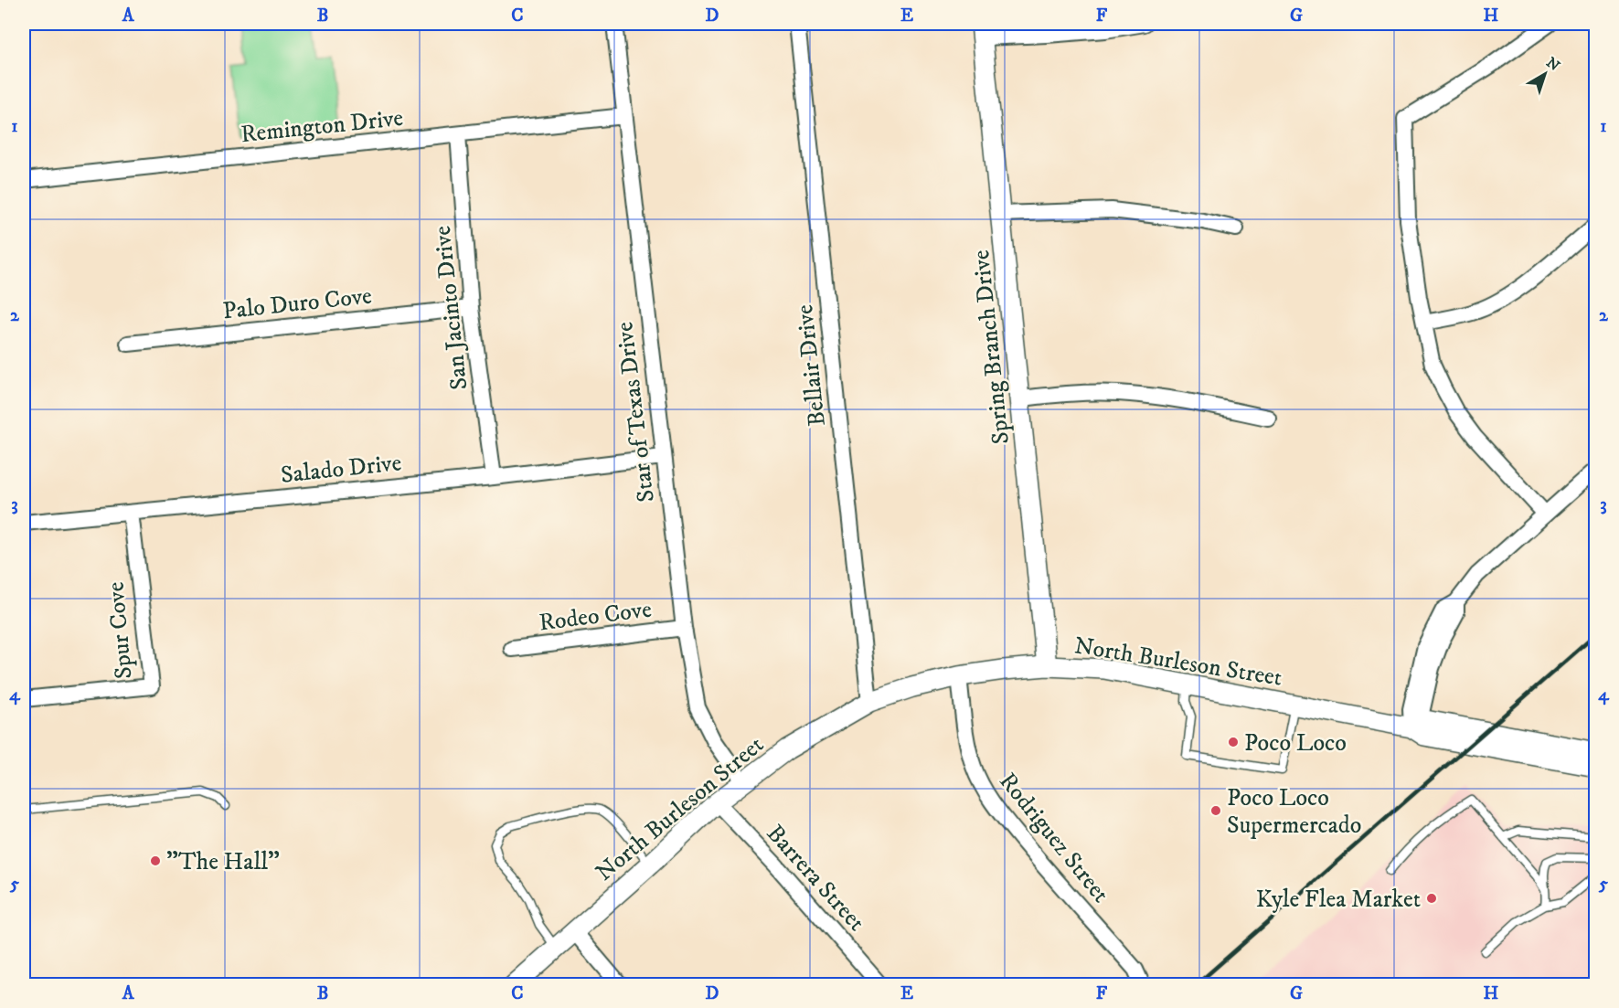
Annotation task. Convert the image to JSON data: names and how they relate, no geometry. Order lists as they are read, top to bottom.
{
  "streets": {
    "street": [
      "Remington Drive",
      "Palo Duro Cove",
      "San Jacinto Drive",
      "Spring Branch Drive",
      "Bellair Drive",
      "Star of Texas Drive",
      "Salado Drive",
      "Rodeo Cove",
      "Spur Cove",
      "North Burleson Street",
      "Rodriguez Street",
      "Barrera Street"
    ]
  },
  "crossings": [
    ["Remington Drive", "San Jacinto Drive"],
    ["Remington Drive", "Star of Texas Drive"],
    ["Palo Duro Cove", "San Jacinto Drive"],
    ["San Jacinto Drive", "Salado Drive"],
    ["Spring Branch Drive", "North Burleson Street"],
    ["Bellair Drive", "North Burleson Street"],
    ["Star of Texas Drive", "Salado Drive"],
    ["Star of Texas Drive", "Rodeo Cove"],
    ["Star of Texas Drive", "North Burleson Street"],
    ["Salado Drive", "Spur Cove"],
    ["North Burleson Street", "Rodriguez Street"],
    ["North Burleson Street", "Barrera Street"]
  ],
  "places": [
    "Poco Loco",
    "Poco Loco Supermercado",
    "\"The Hall\"",
    "Kyle Flea Market"
  ],
  "north": "top right",
  "grid": {
    "columns": [
      "A",
      "B",
      "C",
      "D",
      "E",
      "F",
      "G",
      "H"
    ],
    "rows": [
      "1",
      "2",
      "3",
      "4",
      "5"
    ]
  }
}
